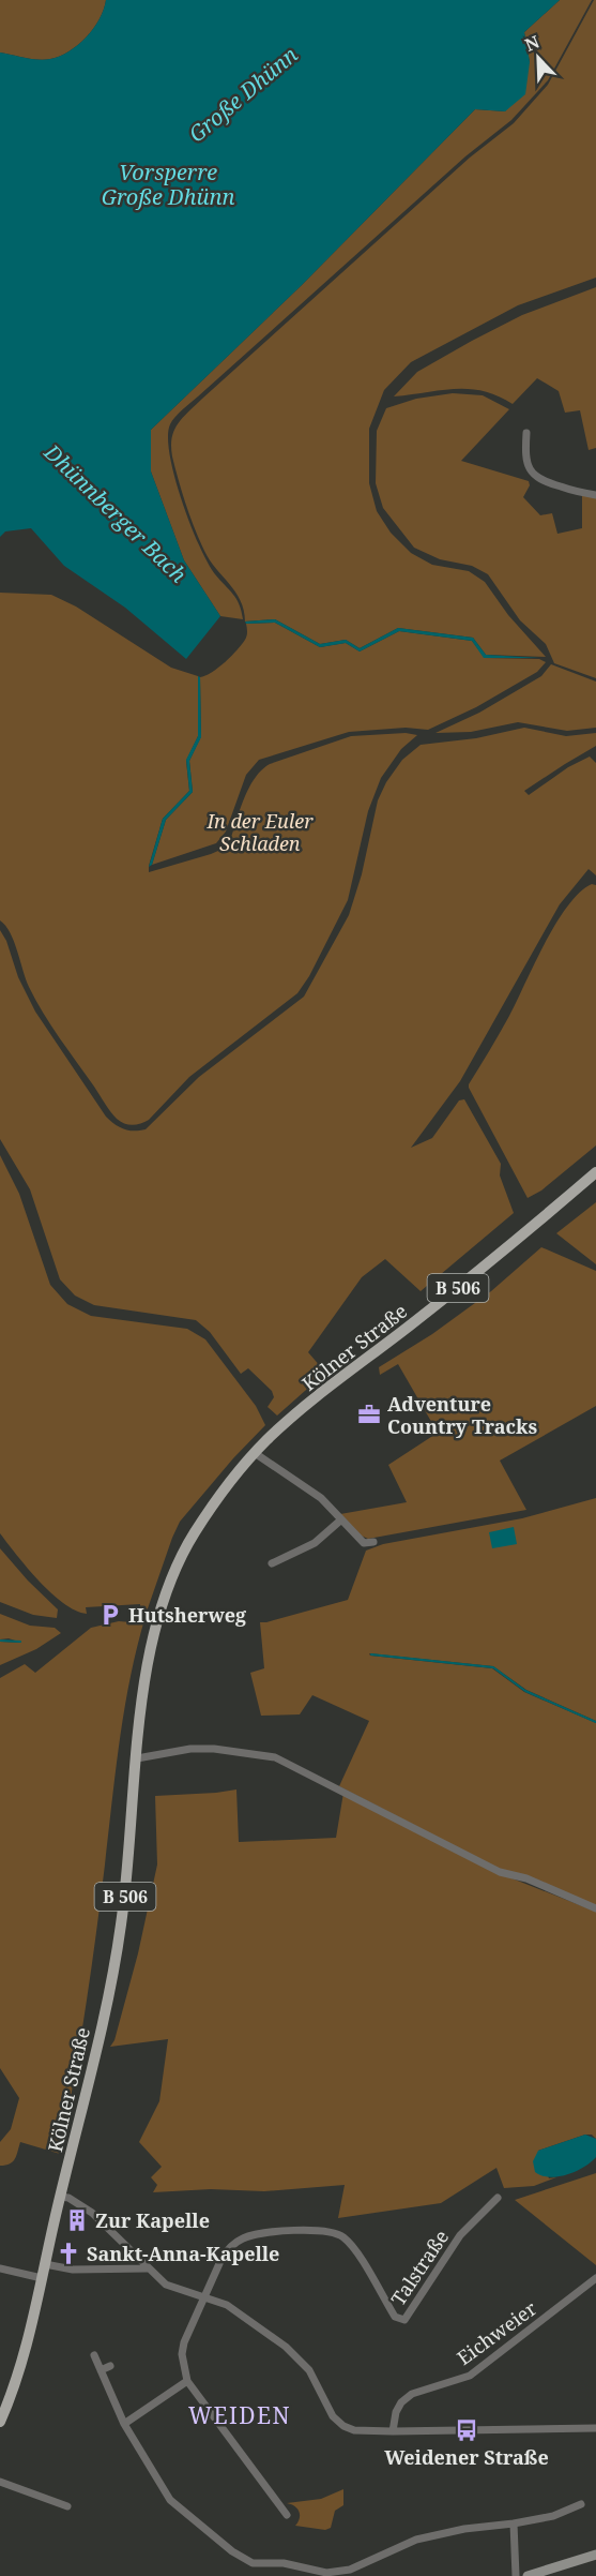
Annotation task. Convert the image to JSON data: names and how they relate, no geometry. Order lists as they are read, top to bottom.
{
  "streets": {
    "main road": ["B 506", "Kölner Straße"],
    "street": ["Talstraße", "Eichweier"]
  },
  "districts": ["WEIDEN"],
  "water": ["Große Dhünn", "Vorsperre Große Dhünn", "Dhünnberger Bach"],
  "parks": ["In der Euler Schladen"],
  "places": {
    "office": ["Adventure Country Tracks"],
    "parking": ["Hutsherweg"],
    "building": ["Zur Kapelle"],
    "church": ["Sankt-Anna-Kapelle"],
    "bus stop": ["Weidener Straße"]
  },
  "north": "top left"
}
